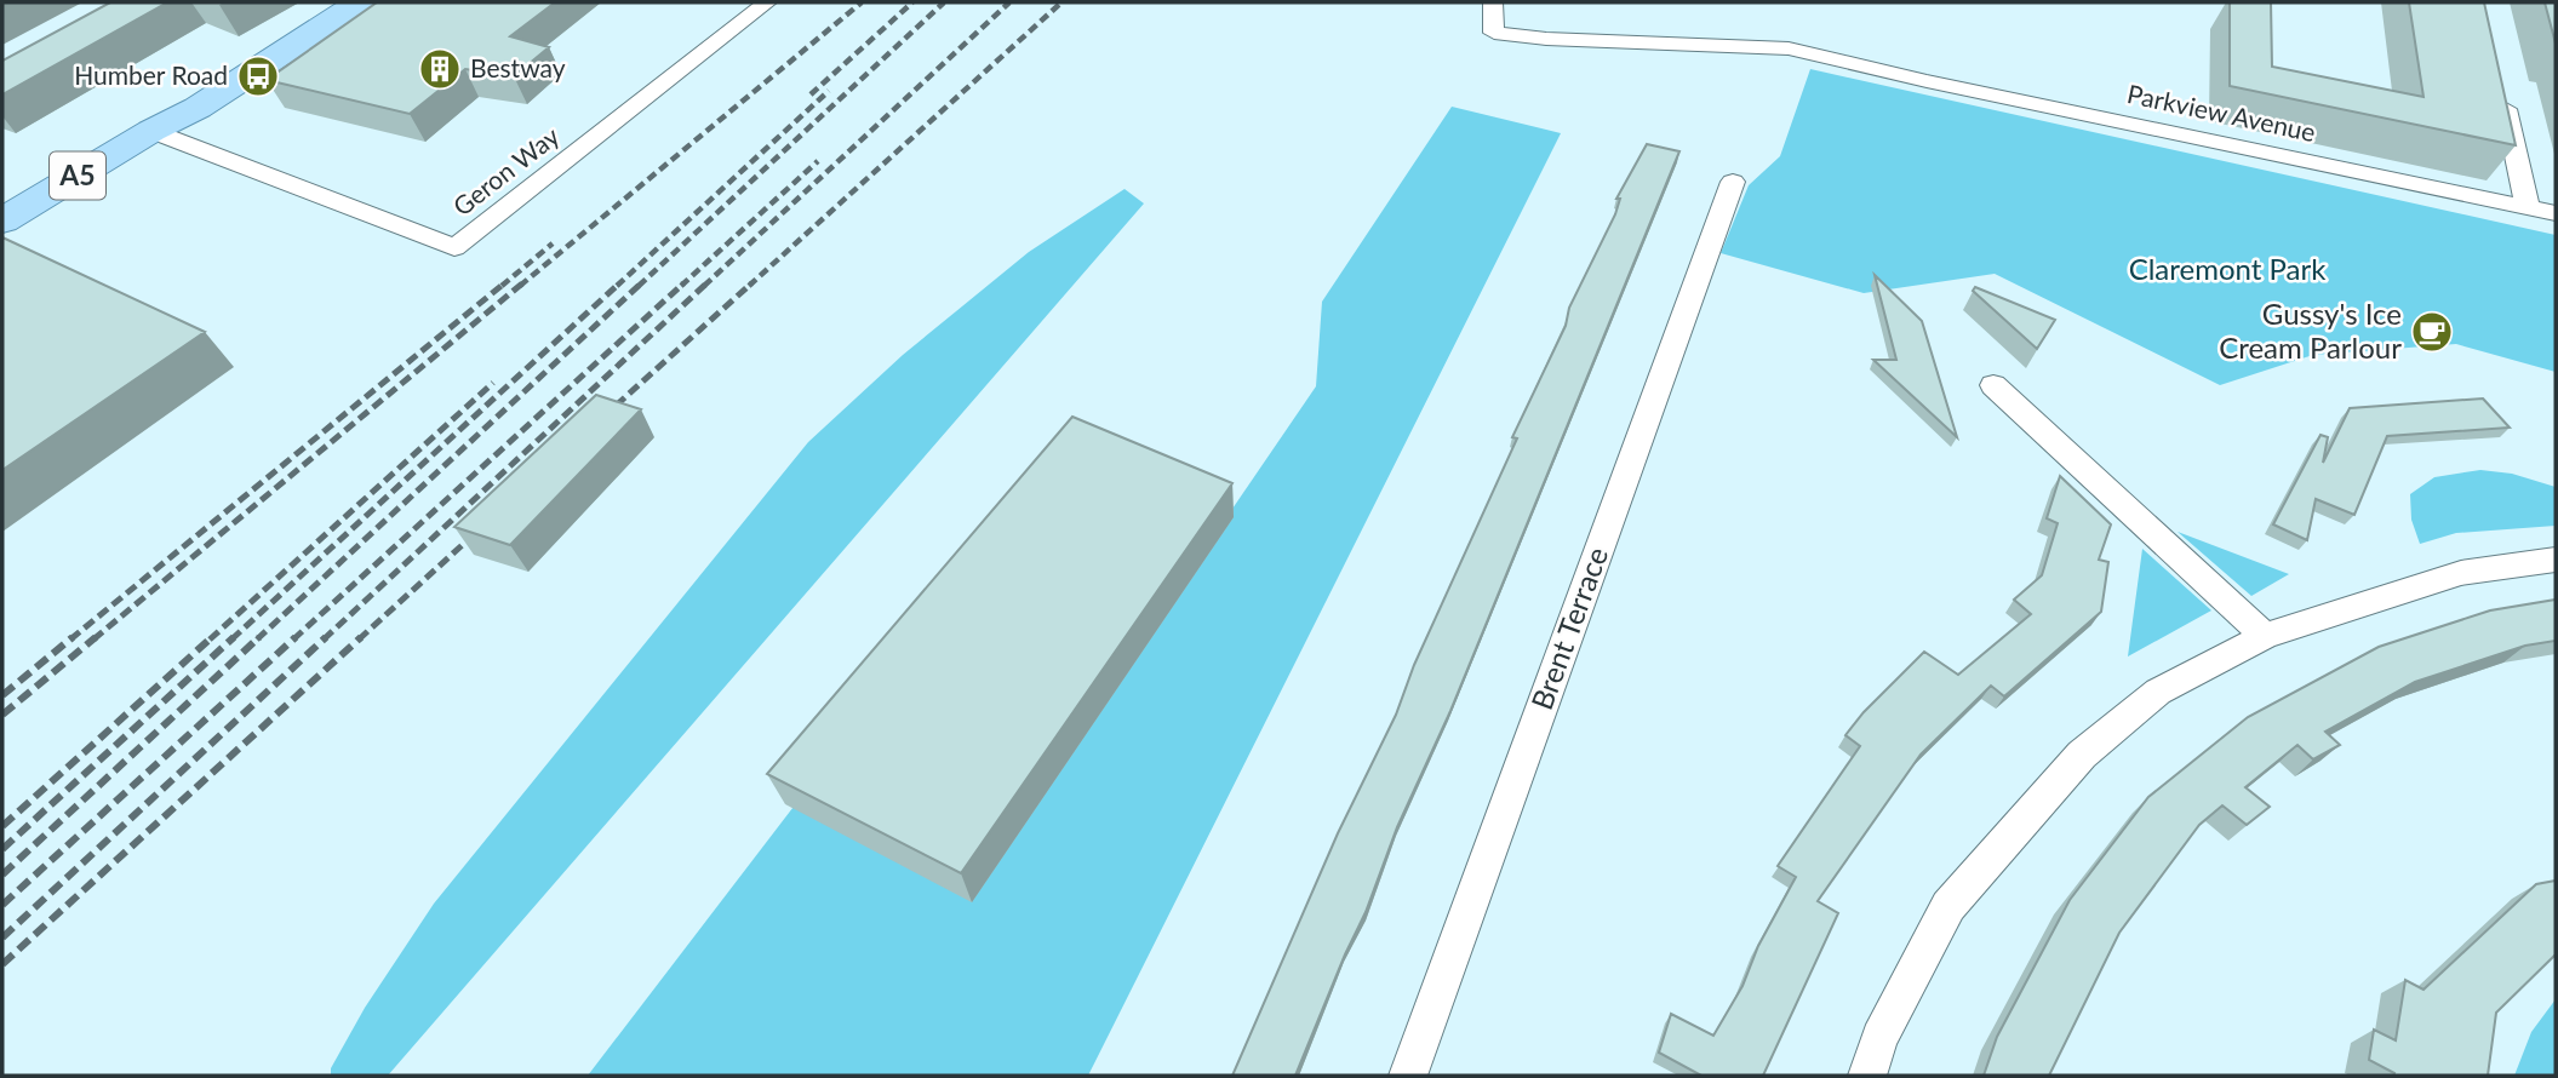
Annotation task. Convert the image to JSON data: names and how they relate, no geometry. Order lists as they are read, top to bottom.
{
  "streets": {
    "main road": ["A5"],
    "street": ["Parkview Avenue", "Geron Way", "Brent Terrace"]
  },
  "crossings": [
    ["Geron Way", "A5"]
  ],
  "parks": ["Claremont Park"],
  "places": {
    "building": ["Bestway"],
    "bus stop": ["Humber Road"],
    "cafe": ["Gussy's Ice Cream Parlour"]
  }
}
